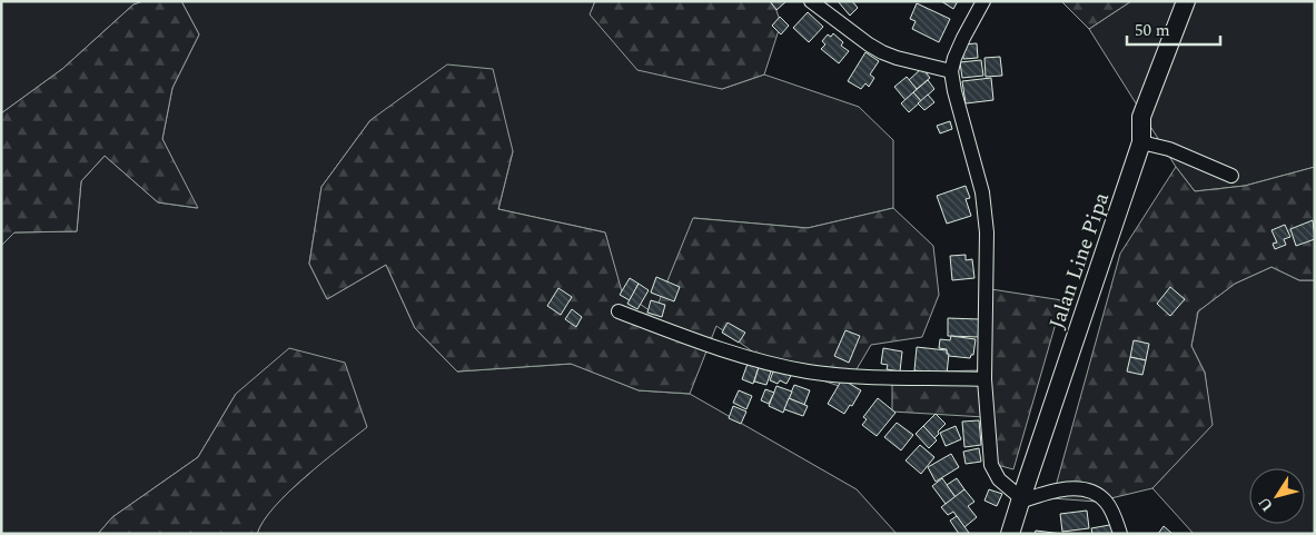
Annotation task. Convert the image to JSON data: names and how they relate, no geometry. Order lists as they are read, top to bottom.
{
  "streets": {
    "main road": ["Jalan Line Pipa"]
  },
  "scale_bar": "50 m",
  "north": "bottom left"
}
